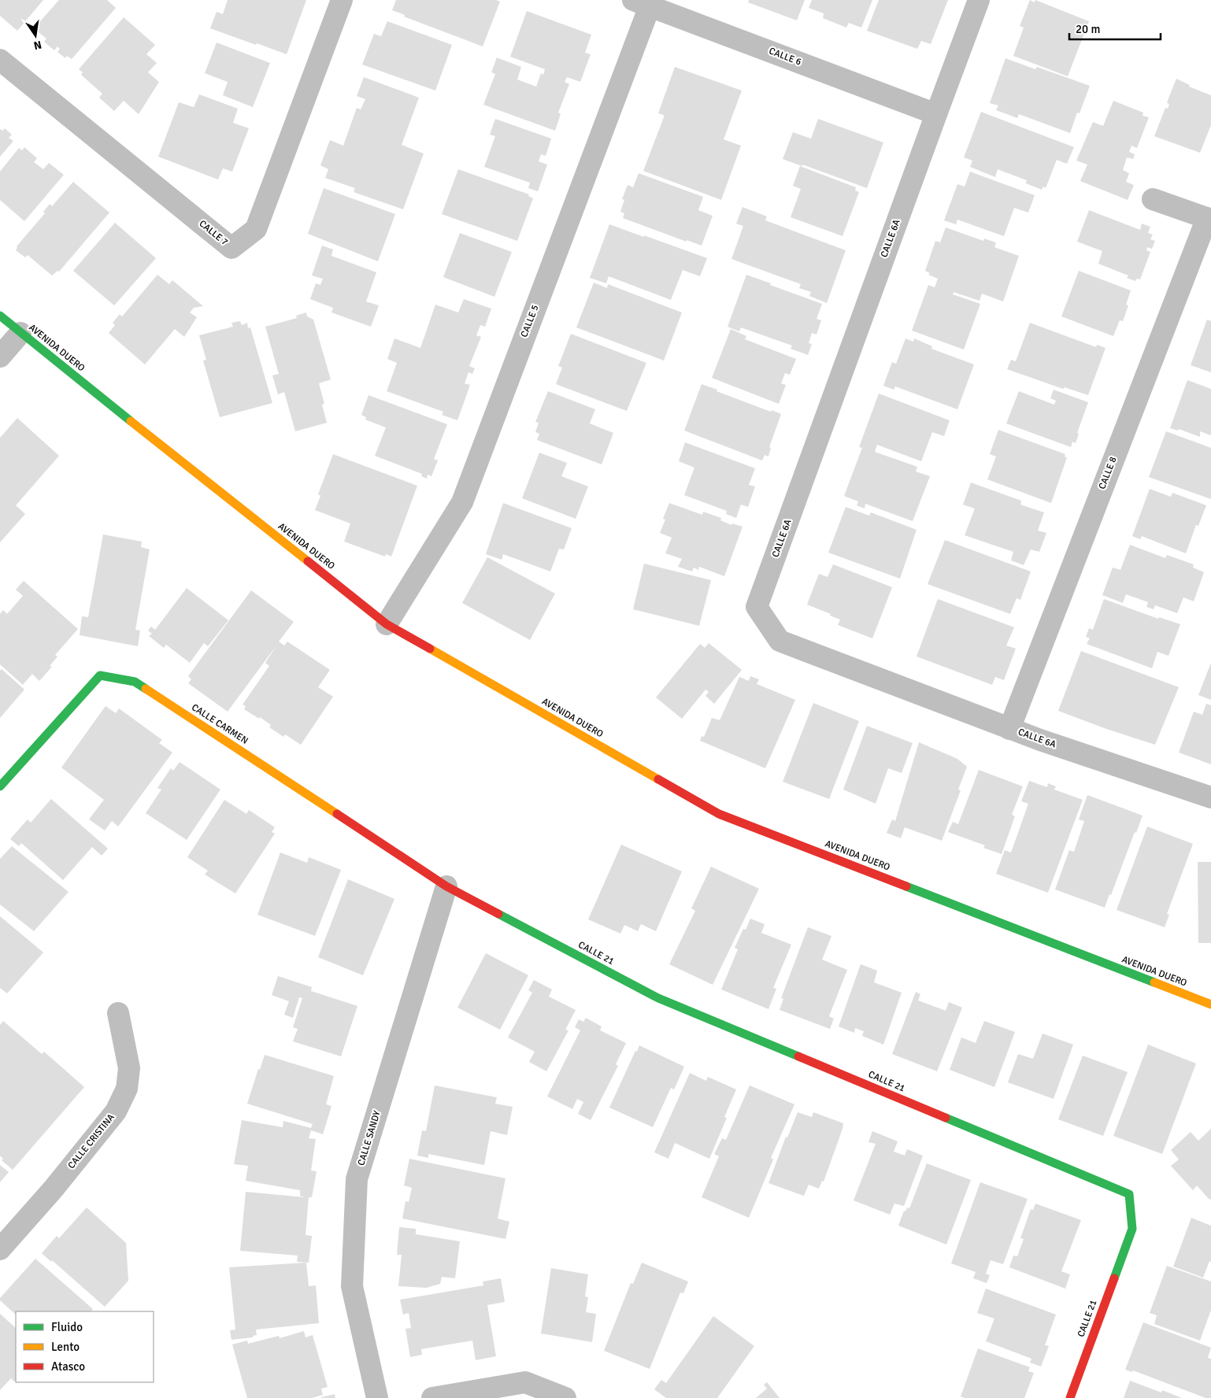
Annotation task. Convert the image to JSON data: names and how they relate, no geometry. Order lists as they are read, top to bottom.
{
  "streets": {
    "street": [
      "CALLE 6",
      "CALLE 7",
      "CALLE 6A",
      "CALLE 5",
      "AVENIDA DUERO",
      "CALLE 8",
      "CALLE CARMEN",
      "CALLE 21",
      "CALLE SANDY",
      "CALLE CRISTINA"
    ]
  },
  "crossings": [
    ["CALLE 6", "CALLE 6A"],
    ["CALLE 6", "CALLE 5"],
    ["CALLE 6A", "CALLE 8"],
    ["CALLE 5", "AVENIDA DUERO"],
    ["CALLE CARMEN", "CALLE 21"],
    ["CALLE CARMEN", "CALLE SANDY"],
    ["CALLE 21", "CALLE SANDY"]
  ],
  "legend": ["Fluido", "Lento", "Atasco"],
  "scale_bar": "20 m",
  "north": "bottom"
}
